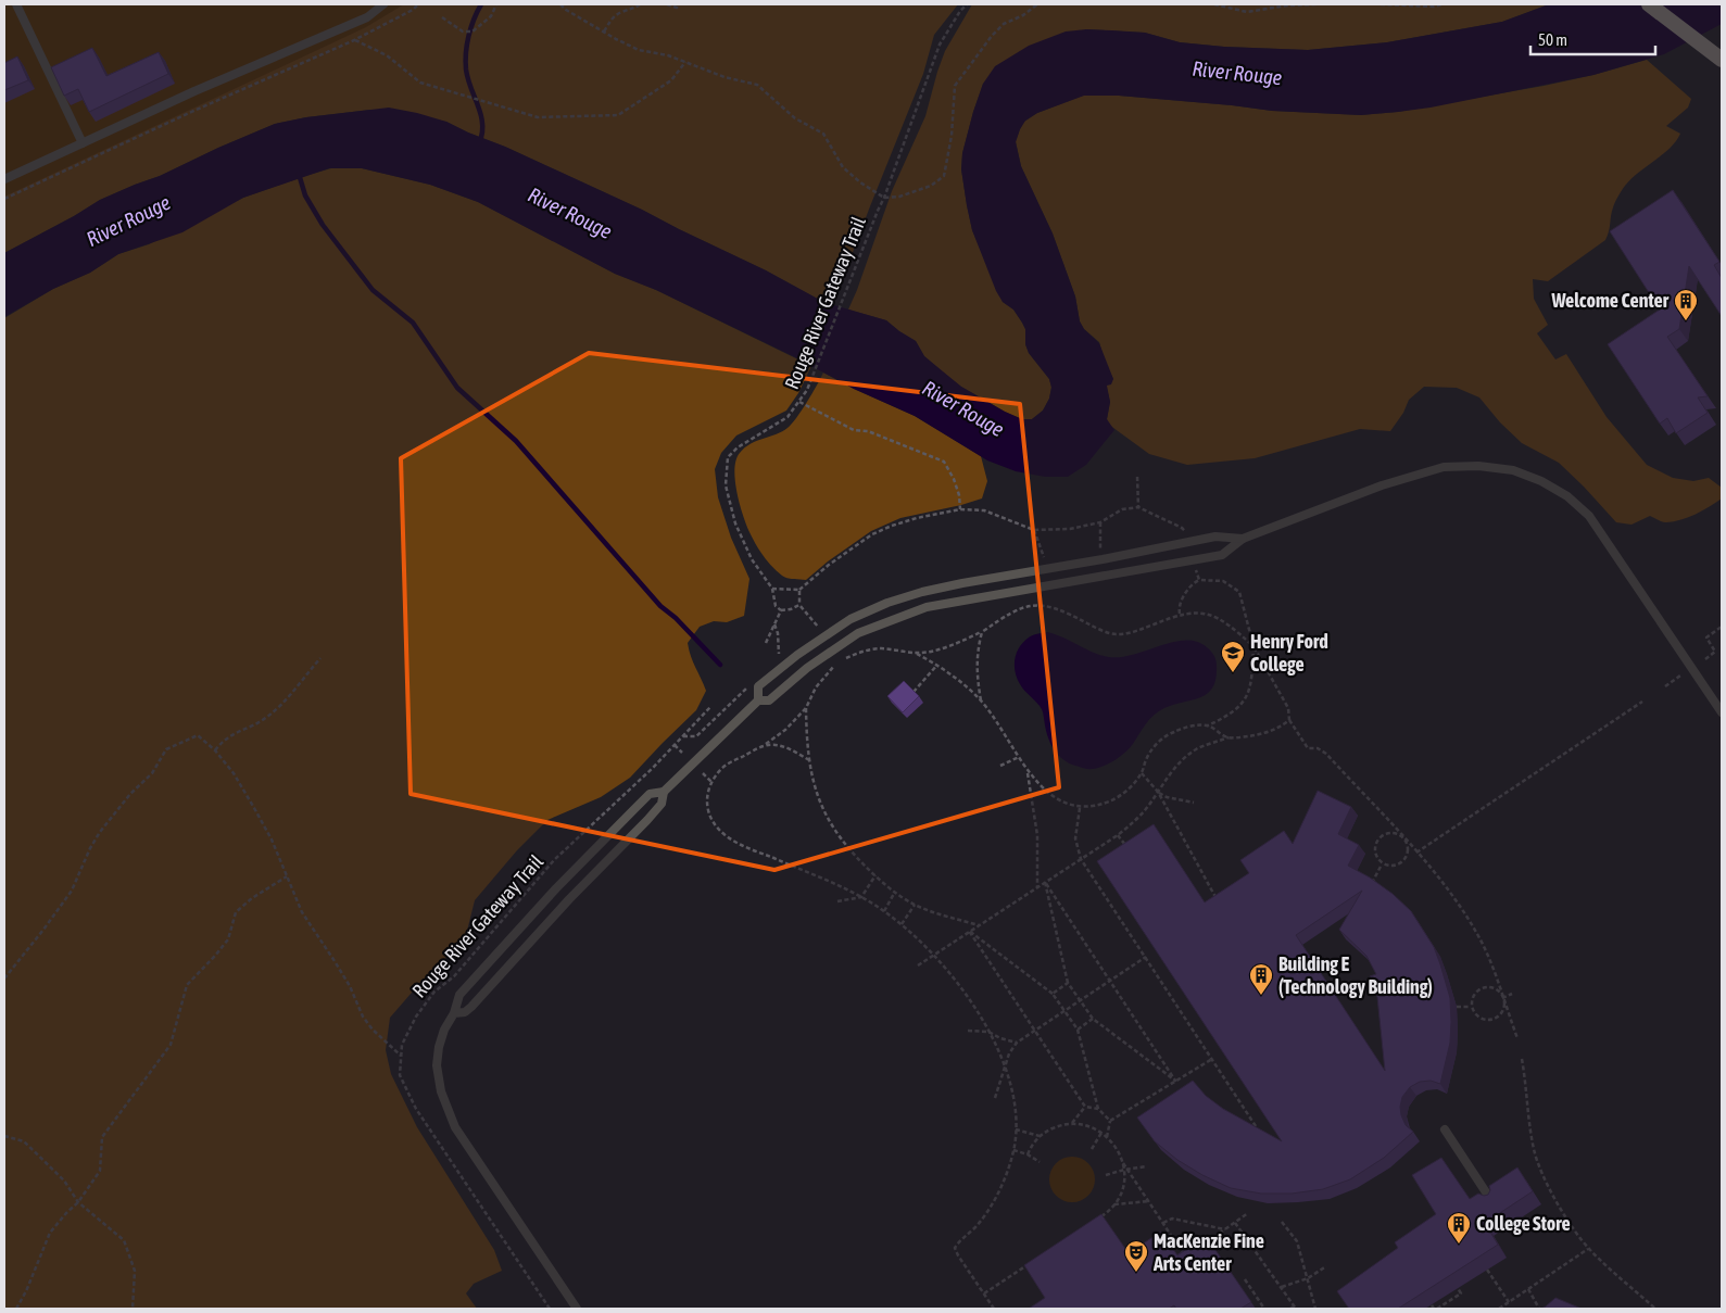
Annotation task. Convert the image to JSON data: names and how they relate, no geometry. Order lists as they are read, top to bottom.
{
  "streets": {
    "path": ["Rouge River Gateway Trail"]
  },
  "water": ["River Rouge"],
  "places": {
    "building": ["Welcome Center", "Building E (Technology Building)", "College Store"],
    "school or university": ["Henry Ford College"],
    "theatre": ["MacKenzie Fine Arts Center"]
  },
  "scale_bar": "50 m"
}
